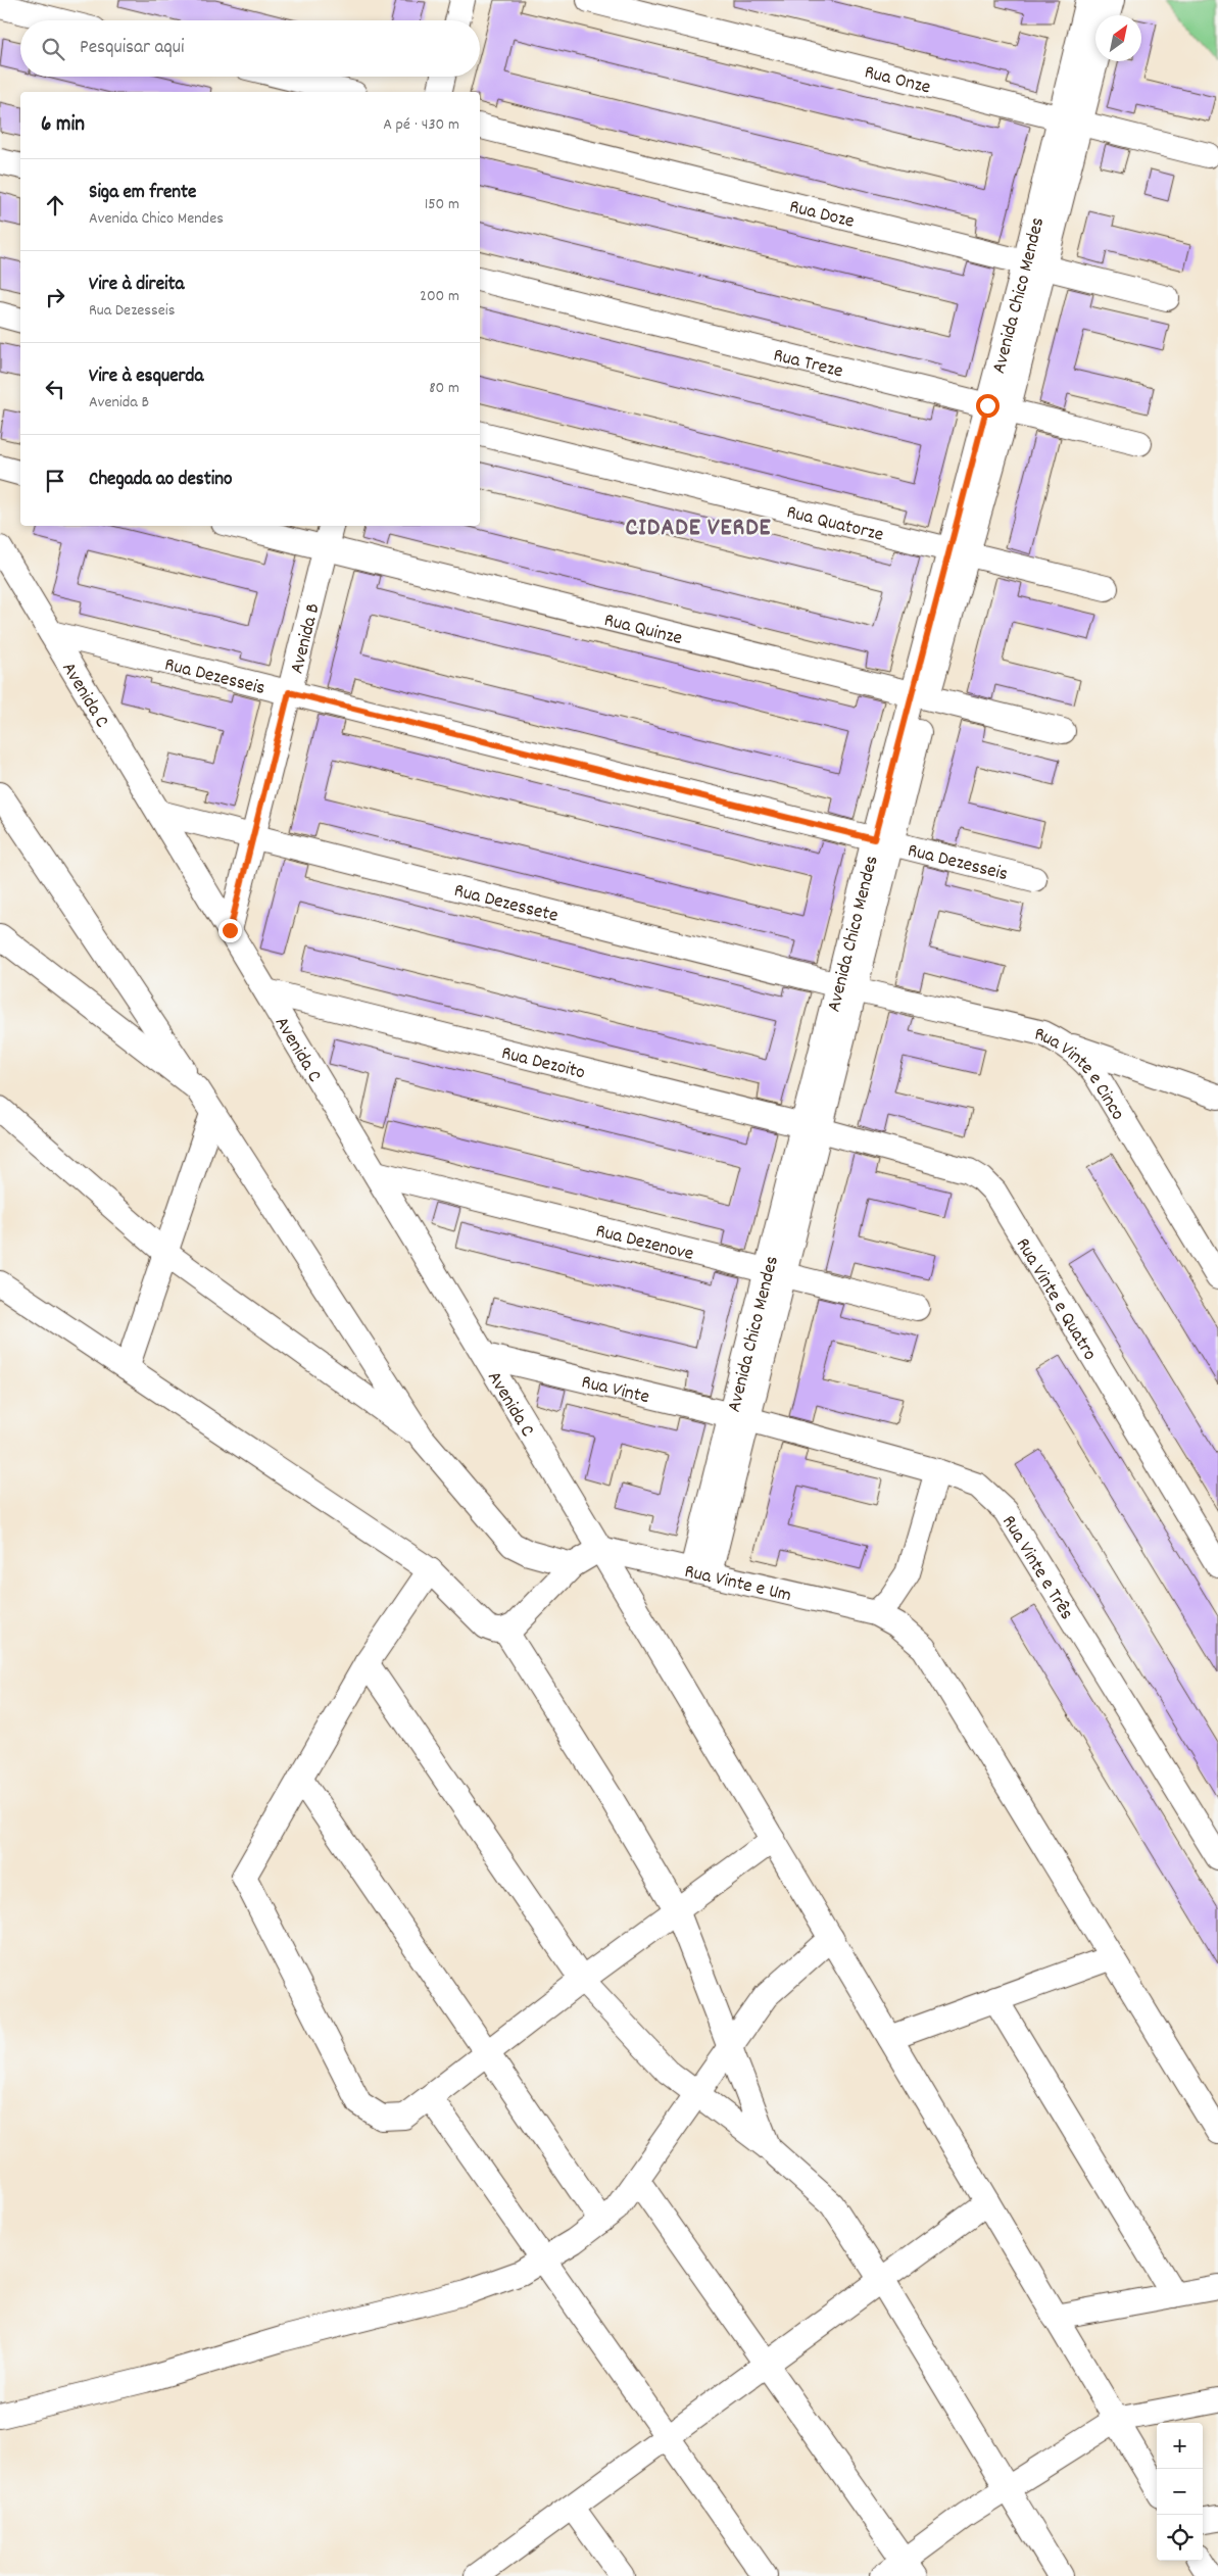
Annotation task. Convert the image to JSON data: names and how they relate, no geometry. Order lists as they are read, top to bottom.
{
  "streets": {
    "street": [
      "Rua Onze",
      "Rua Doze",
      "Avenida Chico Mendes",
      "Rua Treze",
      "Rua Quatorze",
      "Rua Quinze",
      "Avenida B",
      "Rua Dezesseis",
      "Avenida C",
      "Rua Dezessete",
      "Rua Dezoito",
      "Rua Vinte e Cinco",
      "Rua Dezenove",
      "Rua Vinte e Quatro",
      "Rua Vinte",
      "Rua Vinte e Três",
      "Rua Vinte e Um"
    ]
  },
  "crossings": [
    ["Rua Onze", "Avenida Chico Mendes"],
    ["Rua Doze", "Avenida Chico Mendes"],
    ["Avenida Chico Mendes", "Rua Treze"],
    ["Avenida Chico Mendes", "Rua Quatorze"],
    ["Avenida Chico Mendes", "Rua Quinze"],
    ["Avenida Chico Mendes", "Rua Dezesseis"],
    ["Avenida Chico Mendes", "Rua Dezessete"],
    ["Avenida Chico Mendes", "Rua Dezoito"],
    ["Avenida Chico Mendes", "Rua Vinte e Cinco"],
    ["Avenida Chico Mendes", "Rua Dezenove"],
    ["Avenida Chico Mendes", "Rua Vinte e Quatro"],
    ["Avenida Chico Mendes", "Rua Vinte"],
    ["Avenida Chico Mendes", "Rua Vinte e Três"],
    ["Avenida Chico Mendes", "Rua Vinte e Um"],
    ["Rua Quinze", "Avenida B"],
    ["Avenida B", "Rua Dezesseis"],
    ["Avenida B", "Avenida C"],
    ["Avenida B", "Rua Dezessete"],
    ["Rua Dezesseis", "Avenida C"],
    ["Avenida C", "Rua Dezessete"],
    ["Avenida C", "Rua Dezoito"],
    ["Avenida C", "Rua Dezenove"],
    ["Avenida C", "Rua Vinte"],
    ["Avenida C", "Rua Vinte e Um"],
    ["Rua Dezessete", "Rua Vinte e Cinco"],
    ["Rua Dezoito", "Rua Vinte e Quatro"],
    ["Rua Vinte", "Rua Vinte e Três"]
  ],
  "districts": ["CIDADE VERDE"],
  "north": "top right",
  "page": {
    "search": "Pesquisar aqui",
    "heading": ["6 min", "A pé · 430 m"],
    "list": [
      ["Siga em frente", "Avenida Chico Mendes", "150 m"],
      ["Vire à direita", "Rua Dezesseis", "200 m"],
      ["Vire à esquerda", "Avenida B", "80 m"],
      "Chegada ao destino"
    ],
    "map_buttons": ["+", "−"]
  }
}
